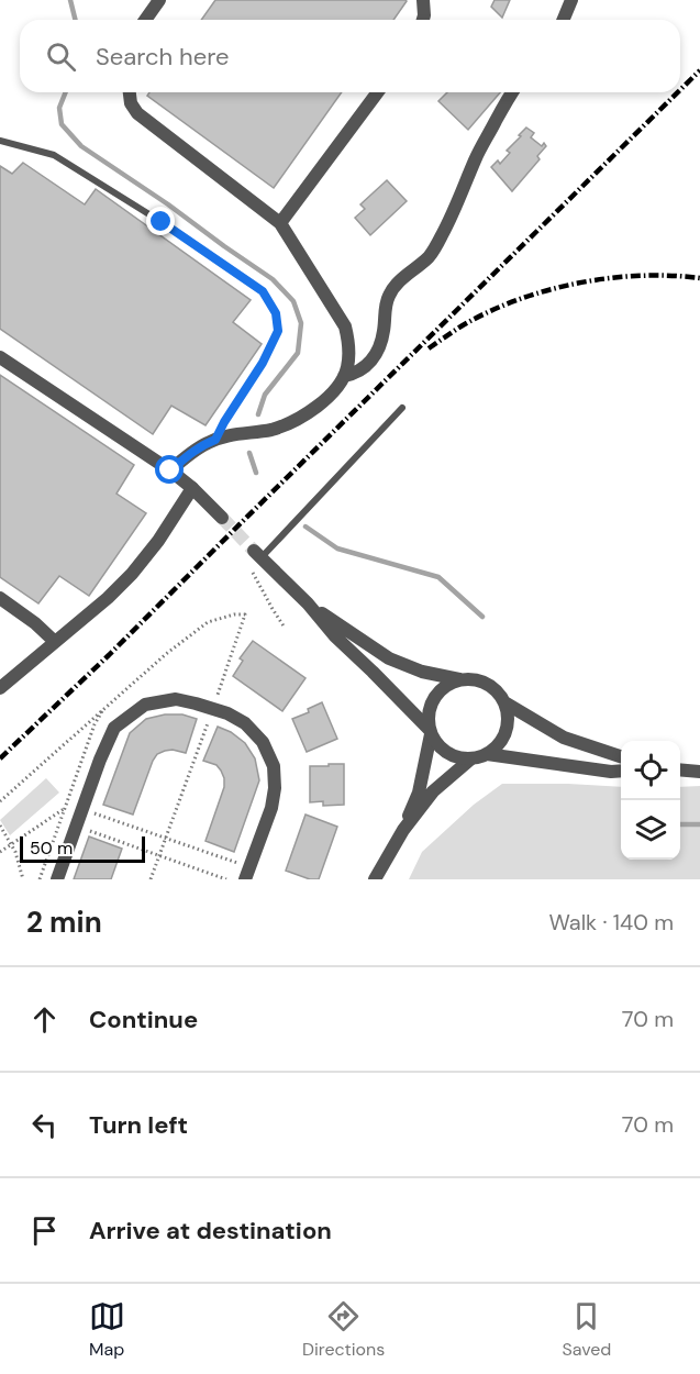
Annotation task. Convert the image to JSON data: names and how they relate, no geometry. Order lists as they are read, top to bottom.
{
  "scale_bar": "50 m",
  "page": {
    "search": "Search here",
    "scale": "50 m",
    "heading": ["2 min", "Walk · 140 m"],
    "list": [
      ["Continue", "70 m"],
      ["Turn left", "70 m"],
      "Arrive at destination"
    ],
    "nav": ["Map", "Directions", "Saved"]
  }
}
